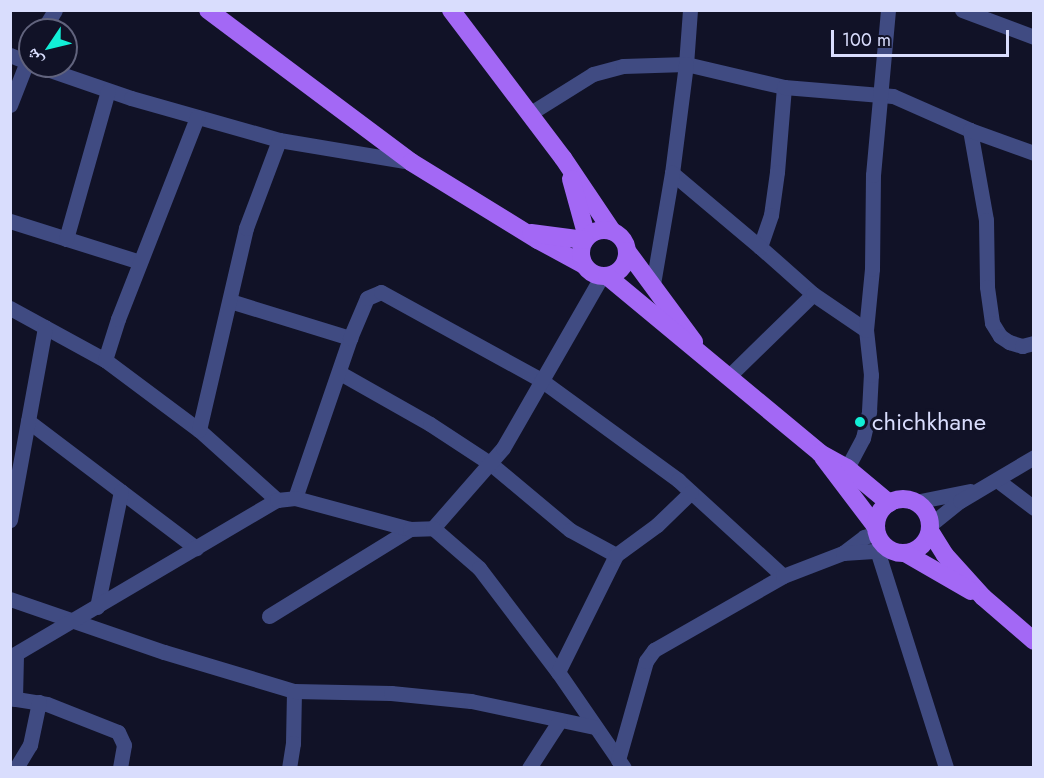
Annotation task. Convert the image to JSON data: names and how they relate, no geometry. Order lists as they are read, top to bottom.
{
  "places": ["chichkhane"],
  "scale_bar": "100 m",
  "north": "bottom left"
}
